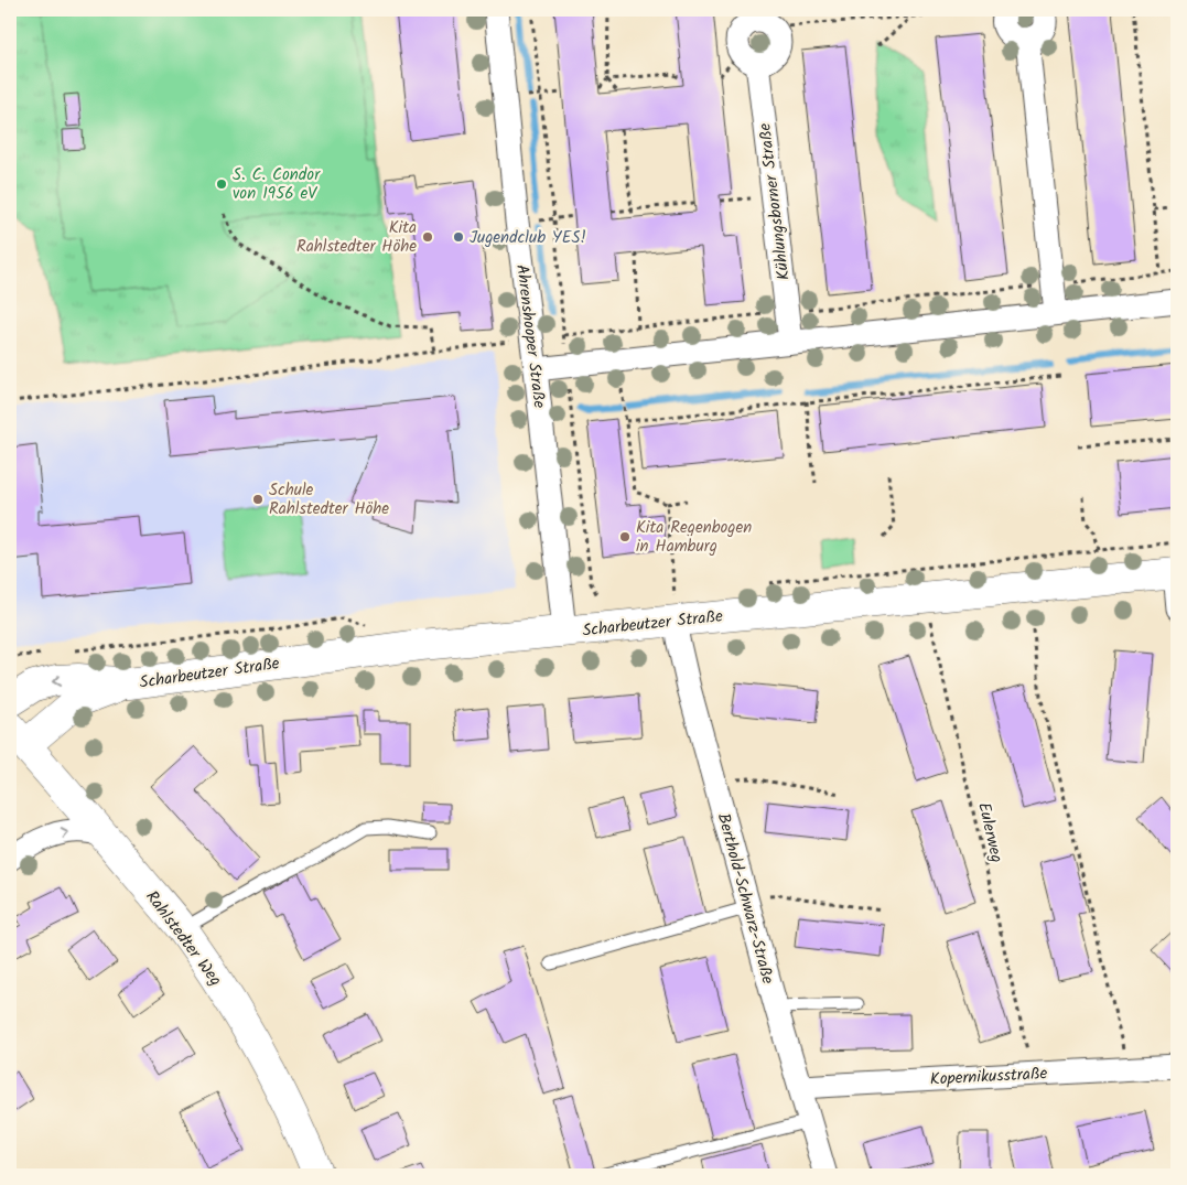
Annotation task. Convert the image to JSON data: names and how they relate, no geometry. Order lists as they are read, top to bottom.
{
  "streets": {
    "main road": ["Scharbeutzer Straße", "Rahlstedter Weg"],
    "street": [
      "Kühlungsborner Straße",
      "Ahrenshooper Straße",
      "Berthold-Schwarz-Straße",
      "Kopernikusstraße"
    ],
    "path": ["Eulerweg"]
  },
  "crossings": [
    ["Ahrenshooper Straße", "Scharbeutzer Straße"],
    ["Scharbeutzer Straße", "Eulerweg"],
    ["Scharbeutzer Straße", "Berthold-Schwarz-Straße"],
    ["Scharbeutzer Straße", "Rahlstedter Weg"],
    ["Eulerweg", "Kopernikusstraße"],
    ["Berthold-Schwarz-Straße", "Kopernikusstraße"]
  ],
  "places": [
    "S. C. Condor von 1956 eV",
    "Kita Rahlstedter Höhe",
    "Jugendclub YES!",
    "Schule Rahlstedter Höhe",
    "Kita Regenbogen in Hamburg"
  ]
}
